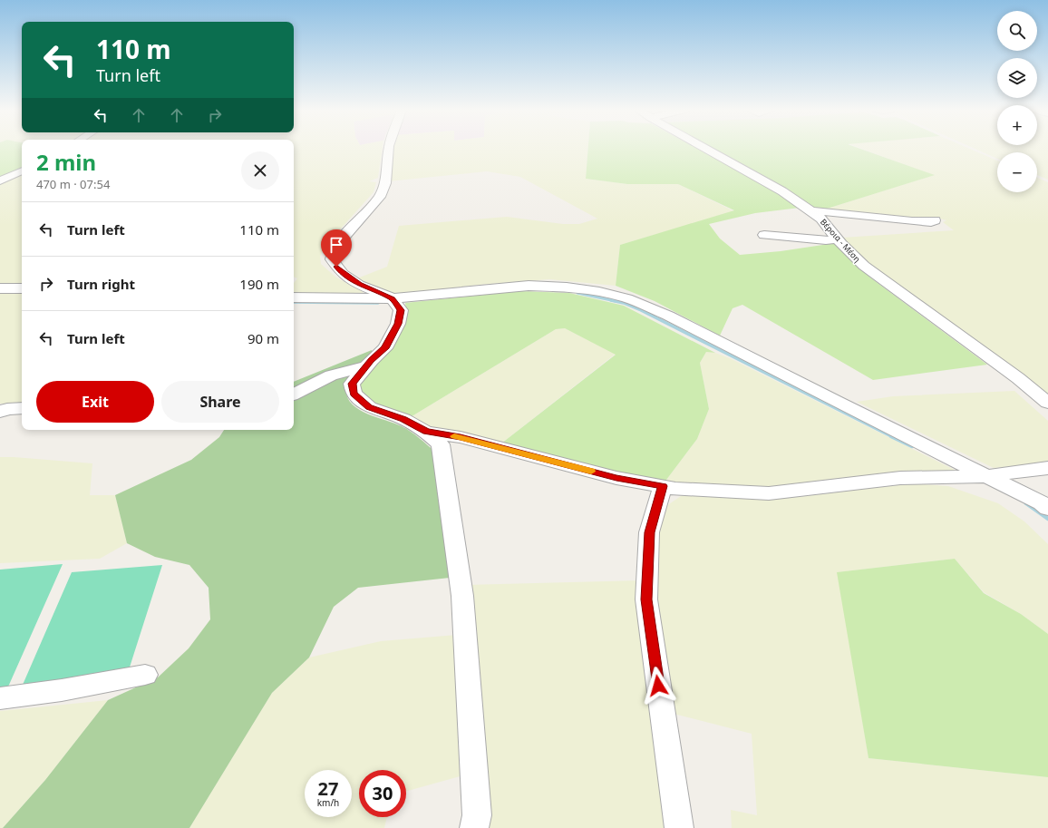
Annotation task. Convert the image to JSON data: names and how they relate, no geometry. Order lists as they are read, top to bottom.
{
  "streets": {
    "street": ["Βέροια - Μέση"]
  },
  "page": {
    "map_buttons": ["+", "−"],
    "turn": ["110 m", "Turn left"],
    "heading": ["2 min", "470 m · 07:54"],
    "list": [
      {
        "name": "Turn left",
        "value": "110 m"
      },
      {
        "name": "Turn right",
        "value": "190 m"
      },
      {
        "name": "Turn left",
        "value": "90 m"
      }
    ],
    "buttons": ["Exit", "Share"],
    "speed": "27 km/h",
    "limit": "30"
  }
}
